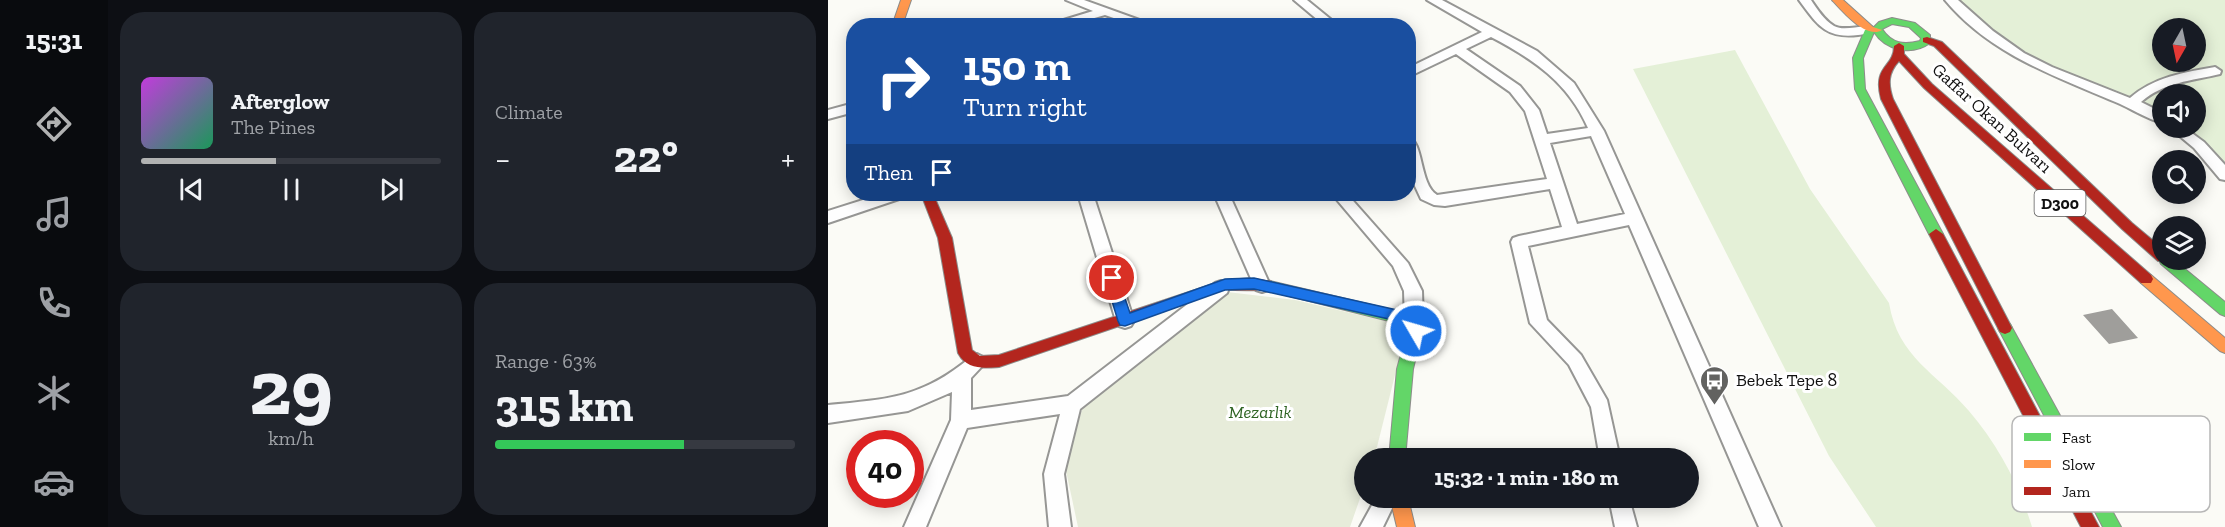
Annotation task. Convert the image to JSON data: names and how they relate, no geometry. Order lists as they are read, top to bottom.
{
  "streets": {
    "main road": ["Gaffar Okan Bulvarı", "D300"]
  },
  "parks": ["Mezarlık"],
  "places": {
    "bus stop": ["Bebek Tepe 8"]
  },
  "legend": ["Fast", "Slow", "Jam"],
  "north": "bottom",
  "page": {
    "tabs": "15:31",
    "tile": [
      "Climate",
      ["29", "km/h"],
      ["Range · 63%", "315 km"]
    ],
    "turn": ["150 m", "Turn right"],
    "song": ["Afterglow", "The Pines"],
    "heat": ["−", "22°", "+"],
    "then": "Then",
    "limit": "40",
    "trip": "15:32 · 1 min · 180 m"
  }
}
